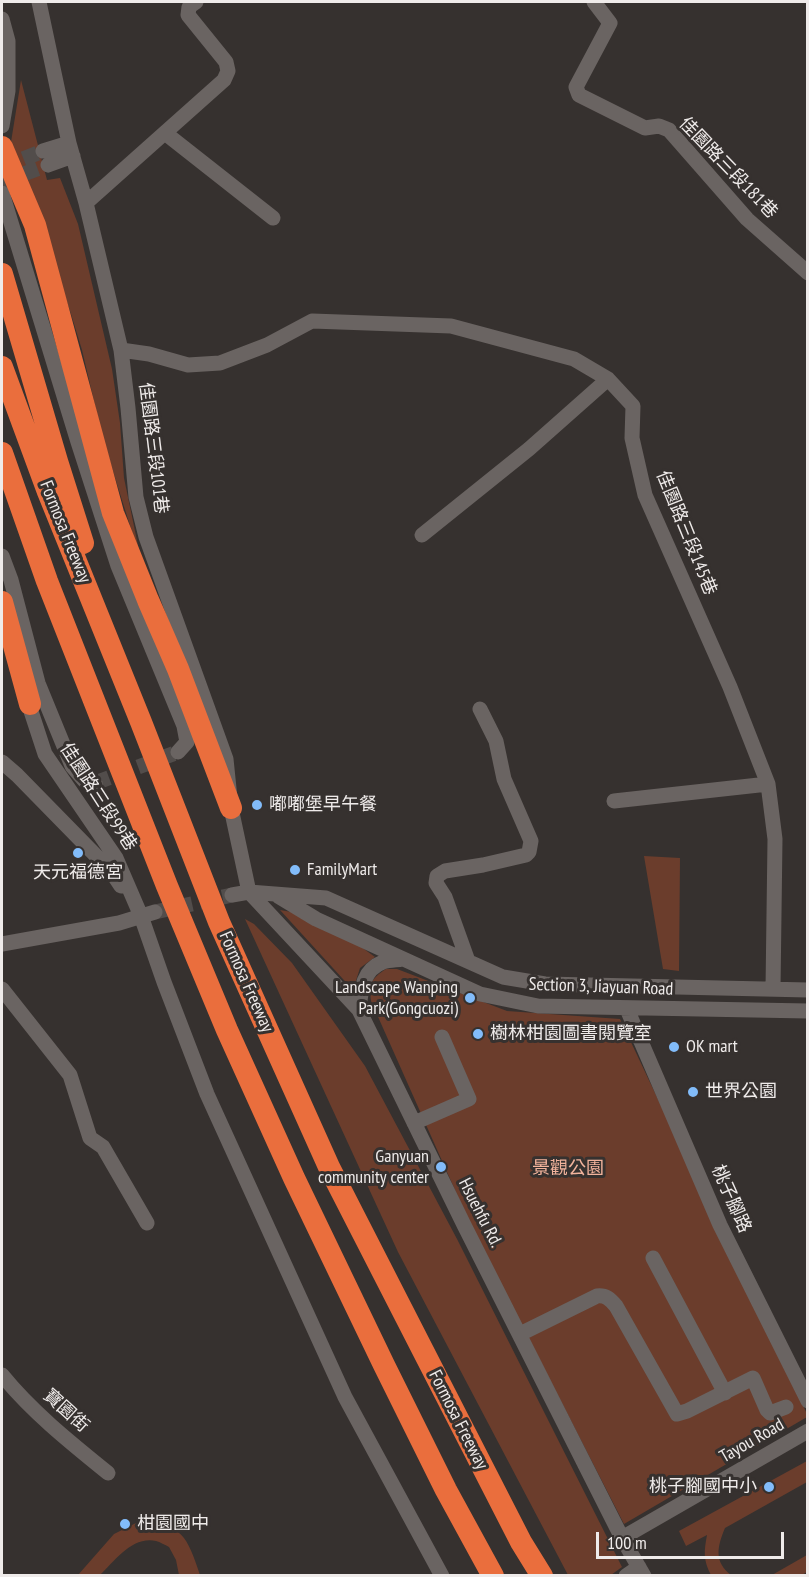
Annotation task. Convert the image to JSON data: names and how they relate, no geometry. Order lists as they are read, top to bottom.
{
  "streets": {
    "highway": ["Formosa Freeway"],
    "street": [
      "佳園路三段181巷",
      "佳園路三段101巷",
      "佳園路三段145巷",
      "佳園路三段99巷",
      "Section 3, Jiayuan Road",
      "桃子腳路",
      "Hsuehfu Rd.",
      "寶園街",
      "Tayou Road"
    ]
  },
  "crossings": [
    ["佳園路三段101巷", "佳園路三段145巷"],
    ["佳園路三段101巷", "Section 3, Jiayuan Road"],
    ["佳園路三段101巷", "Hsuehfu Rd."],
    ["佳園路三段145巷", "Section 3, Jiayuan Road"],
    ["Section 3, Jiayuan Road", "桃子腳路"],
    ["Section 3, Jiayuan Road", "Hsuehfu Rd."],
    ["Hsuehfu Rd.", "Tayou Road"]
  ],
  "parks": ["景觀公園"],
  "places": [
    "嘟嘟堡早午餐",
    "天元福德宮",
    "FamilyMart",
    "Landscape Wanping Park(Gongcuozi)",
    "樹林柑園圖書閱覽室",
    "OK mart",
    "世界公園",
    "Ganyuan community center",
    "桃子腳國中小",
    "柑園國中"
  ],
  "scale_bar": "100 m"
}
